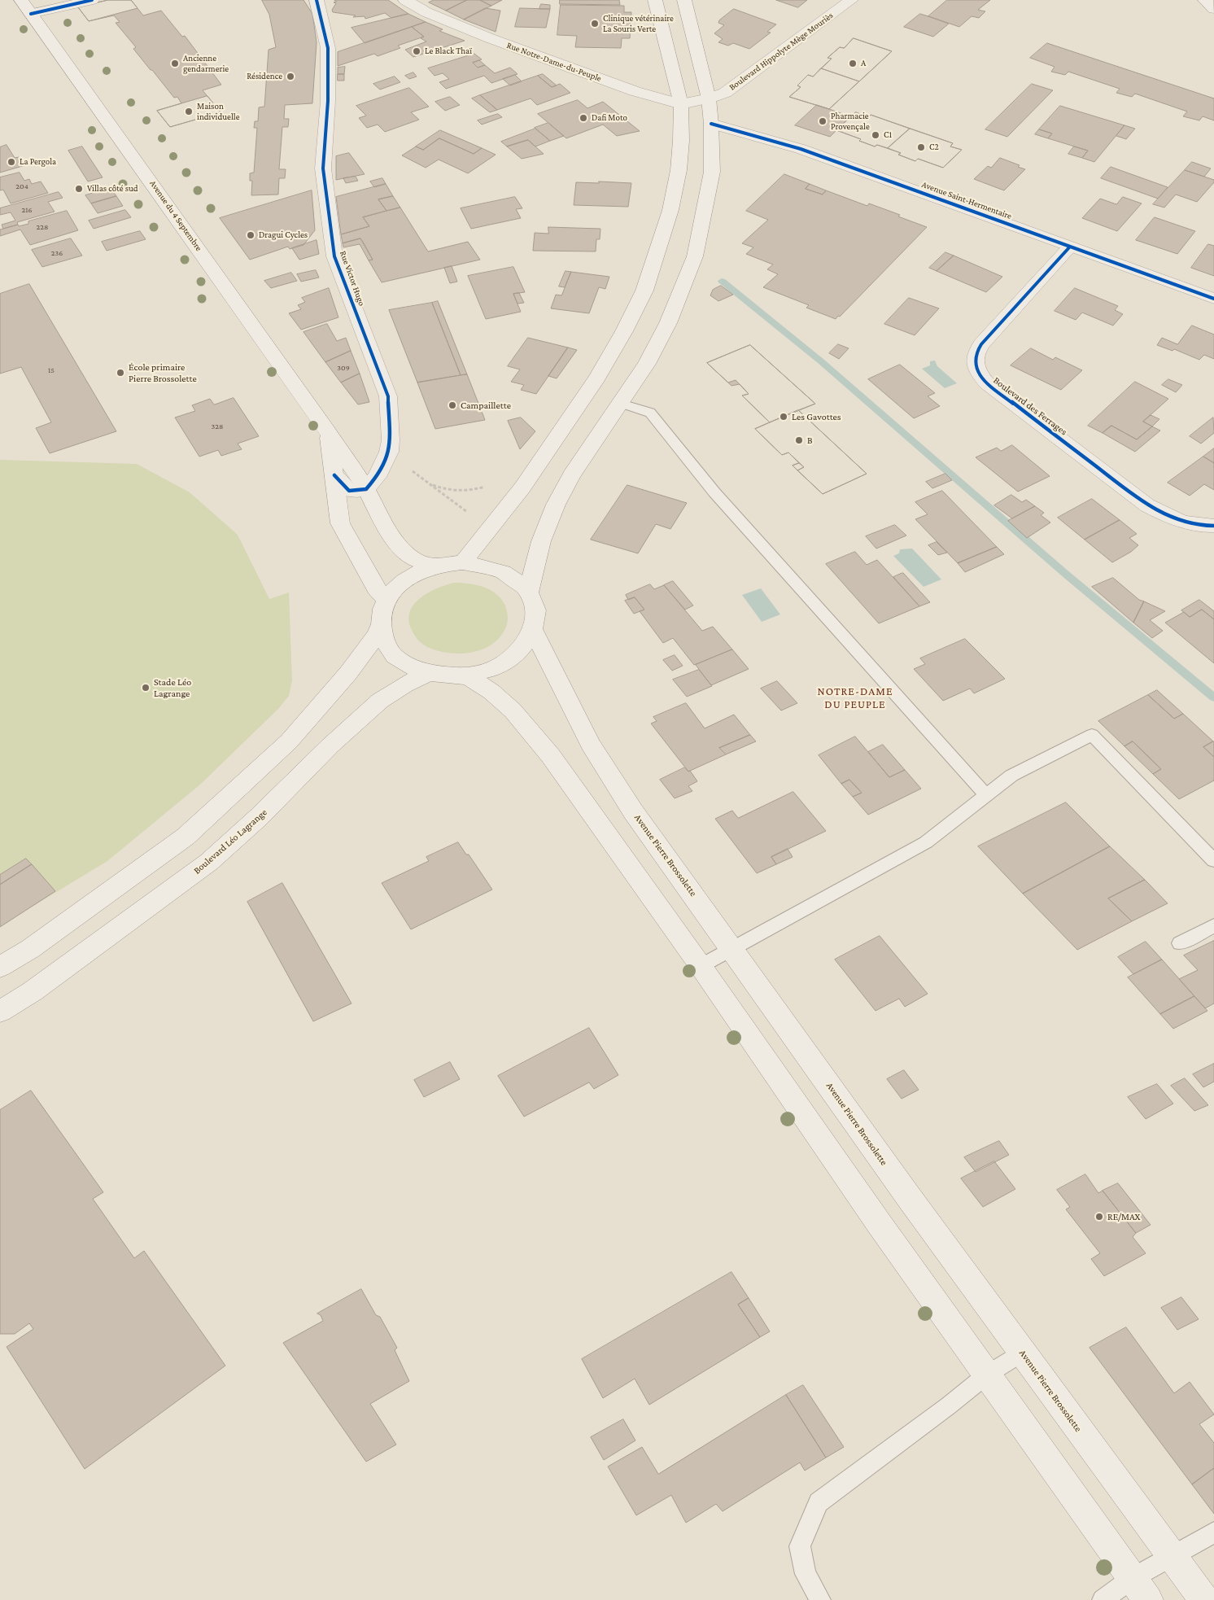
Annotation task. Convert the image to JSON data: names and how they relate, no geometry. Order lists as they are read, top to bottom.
{
  "streets": {
    "main road": [
      "Boulevard Hippolyte Mège Mouriès",
      "Rue Notre-Dame-du-Peuple",
      "Avenue Saint-Hermentaire",
      "Avenue du 4 Septembre",
      "Rue Victor Hugo",
      "Boulevard des Ferrages",
      "Boulevard Léo Lagrange",
      "Avenue Pierre Brossolette"
    ]
  },
  "crossings": [
    ["Boulevard Hippolyte Mège Mouriès", "Rue Notre-Dame-du-Peuple"],
    ["Rue Notre-Dame-du-Peuple", "Avenue Saint-Hermentaire"],
    ["Avenue Saint-Hermentaire", "Boulevard des Ferrages"],
    ["Avenue du 4 Septembre", "Rue Victor Hugo"],
    ["Avenue du 4 Septembre", "Boulevard Léo Lagrange"],
    ["Avenue du 4 Septembre", "Avenue Pierre Brossolette"],
    ["Boulevard Léo Lagrange", "Avenue Pierre Brossolette"]
  ],
  "districts": ["NOTRE-DAME DU PEUPLE"],
  "places": [
    "Clinique vétérinaire La Souris Verte",
    "Le Black Thaï",
    "Ancienne gendarmerie",
    "A",
    "Résidence",
    "Maison individuelle",
    "Dafi Moto",
    "Pharmacie Provençale",
    "C1",
    "C2",
    "La Pergola",
    "Villas côté sud",
    "Dragui Cycles",
    "École primaire Pierre Brossolette",
    "Campaillette",
    "Les Gavottes",
    "B",
    "Stade Léo Lagrange",
    "RE/MAX"
  ],
  "house_numbers": [
    "204",
    "216",
    "228",
    "236",
    "309",
    "15",
    "328"
  ]
}
